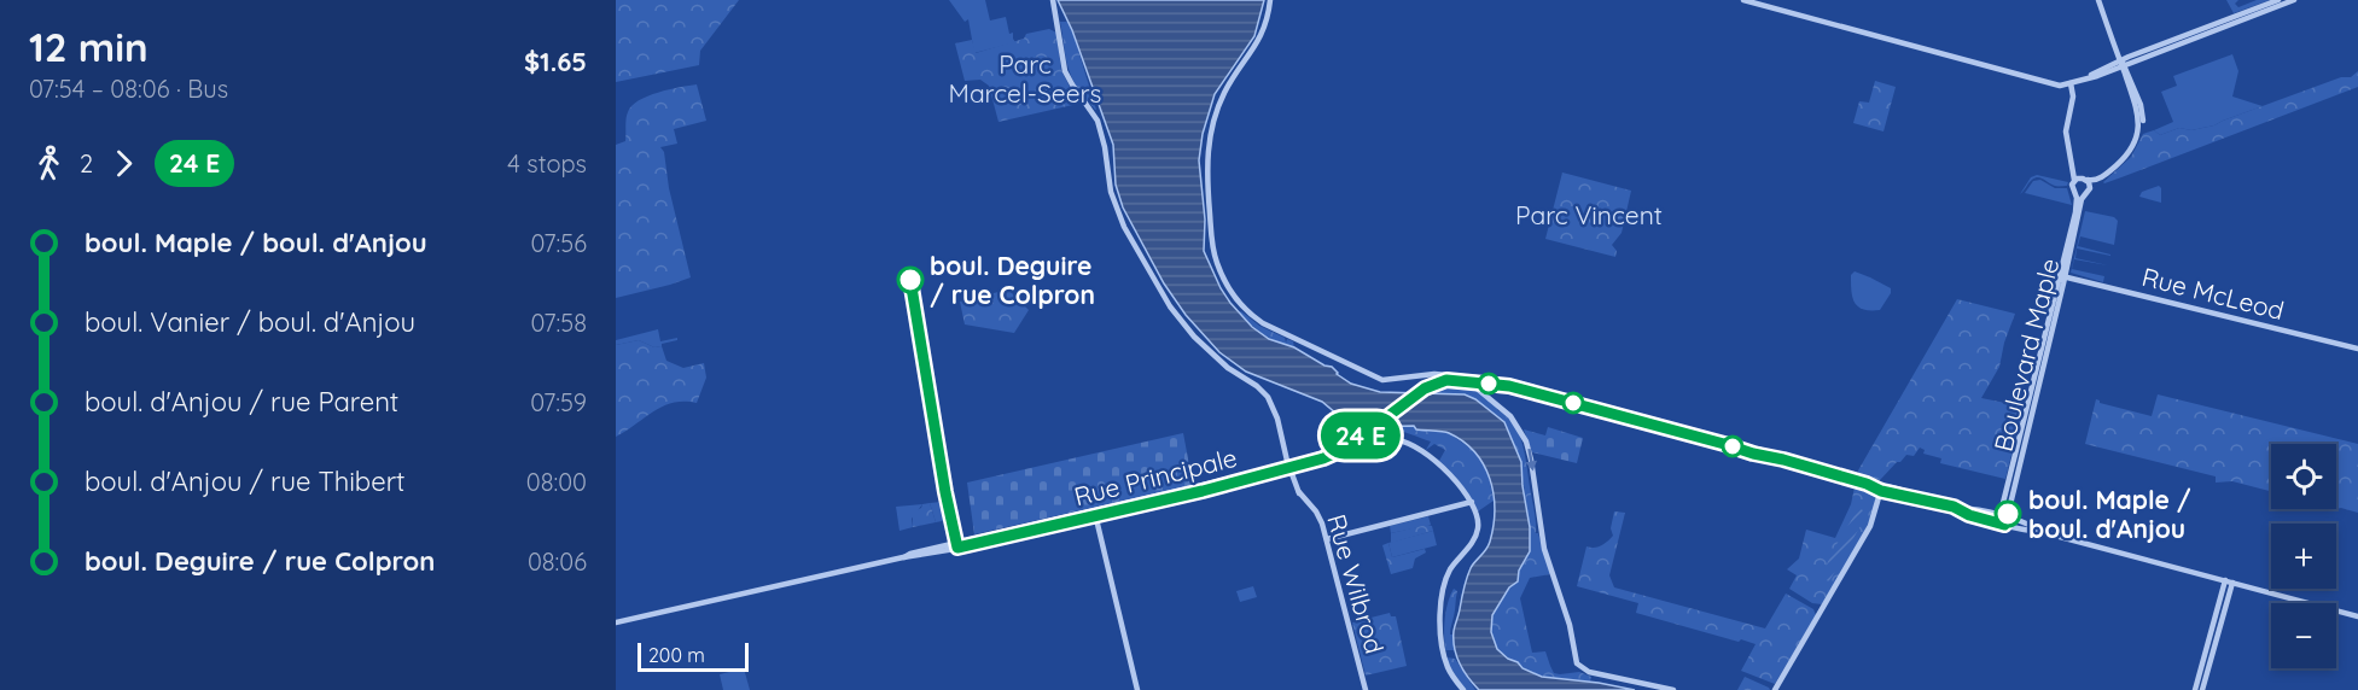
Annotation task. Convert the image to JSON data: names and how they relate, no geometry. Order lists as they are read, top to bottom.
{
  "streets": {
    "street": [
      "Rue McLeod",
      "Boulevard Maple",
      "Rue Principale",
      "Rue Wilbrod"
    ]
  },
  "crossings": [
    ["Rue McLeod", "Boulevard Maple"],
    ["Rue Principale", "Rue Wilbrod"]
  ],
  "parks": ["Parc Marcel-Seers", "Parc Vincent"],
  "places": ["boul. Deguire / rue Colpron", "boul. Maple / boul. d'Anjou"],
  "scale_bar": "200 m",
  "page": {
    "heading": ["12 min", "07:54 – 08:06 · Bus", "$1.65"],
    "on_map": "24 E",
    "legs": ["2", "24 E", "4 stops"],
    "list": [
      {
        "name": "boul. Maple / boul. d'Anjou",
        "value": "07:56"
      },
      {
        "name": "boul. Vanier / boul. d'Anjou",
        "value": "07:58"
      },
      {
        "name": "boul. d'Anjou / rue Parent",
        "value": "07:59"
      },
      {
        "name": "boul. d'Anjou / rue Thibert",
        "value": "08:00"
      },
      {
        "name": "boul. Deguire / rue Colpron",
        "value": "08:06"
      }
    ],
    "map_buttons": ["+", "−"],
    "scale": "200 m"
  }
}
